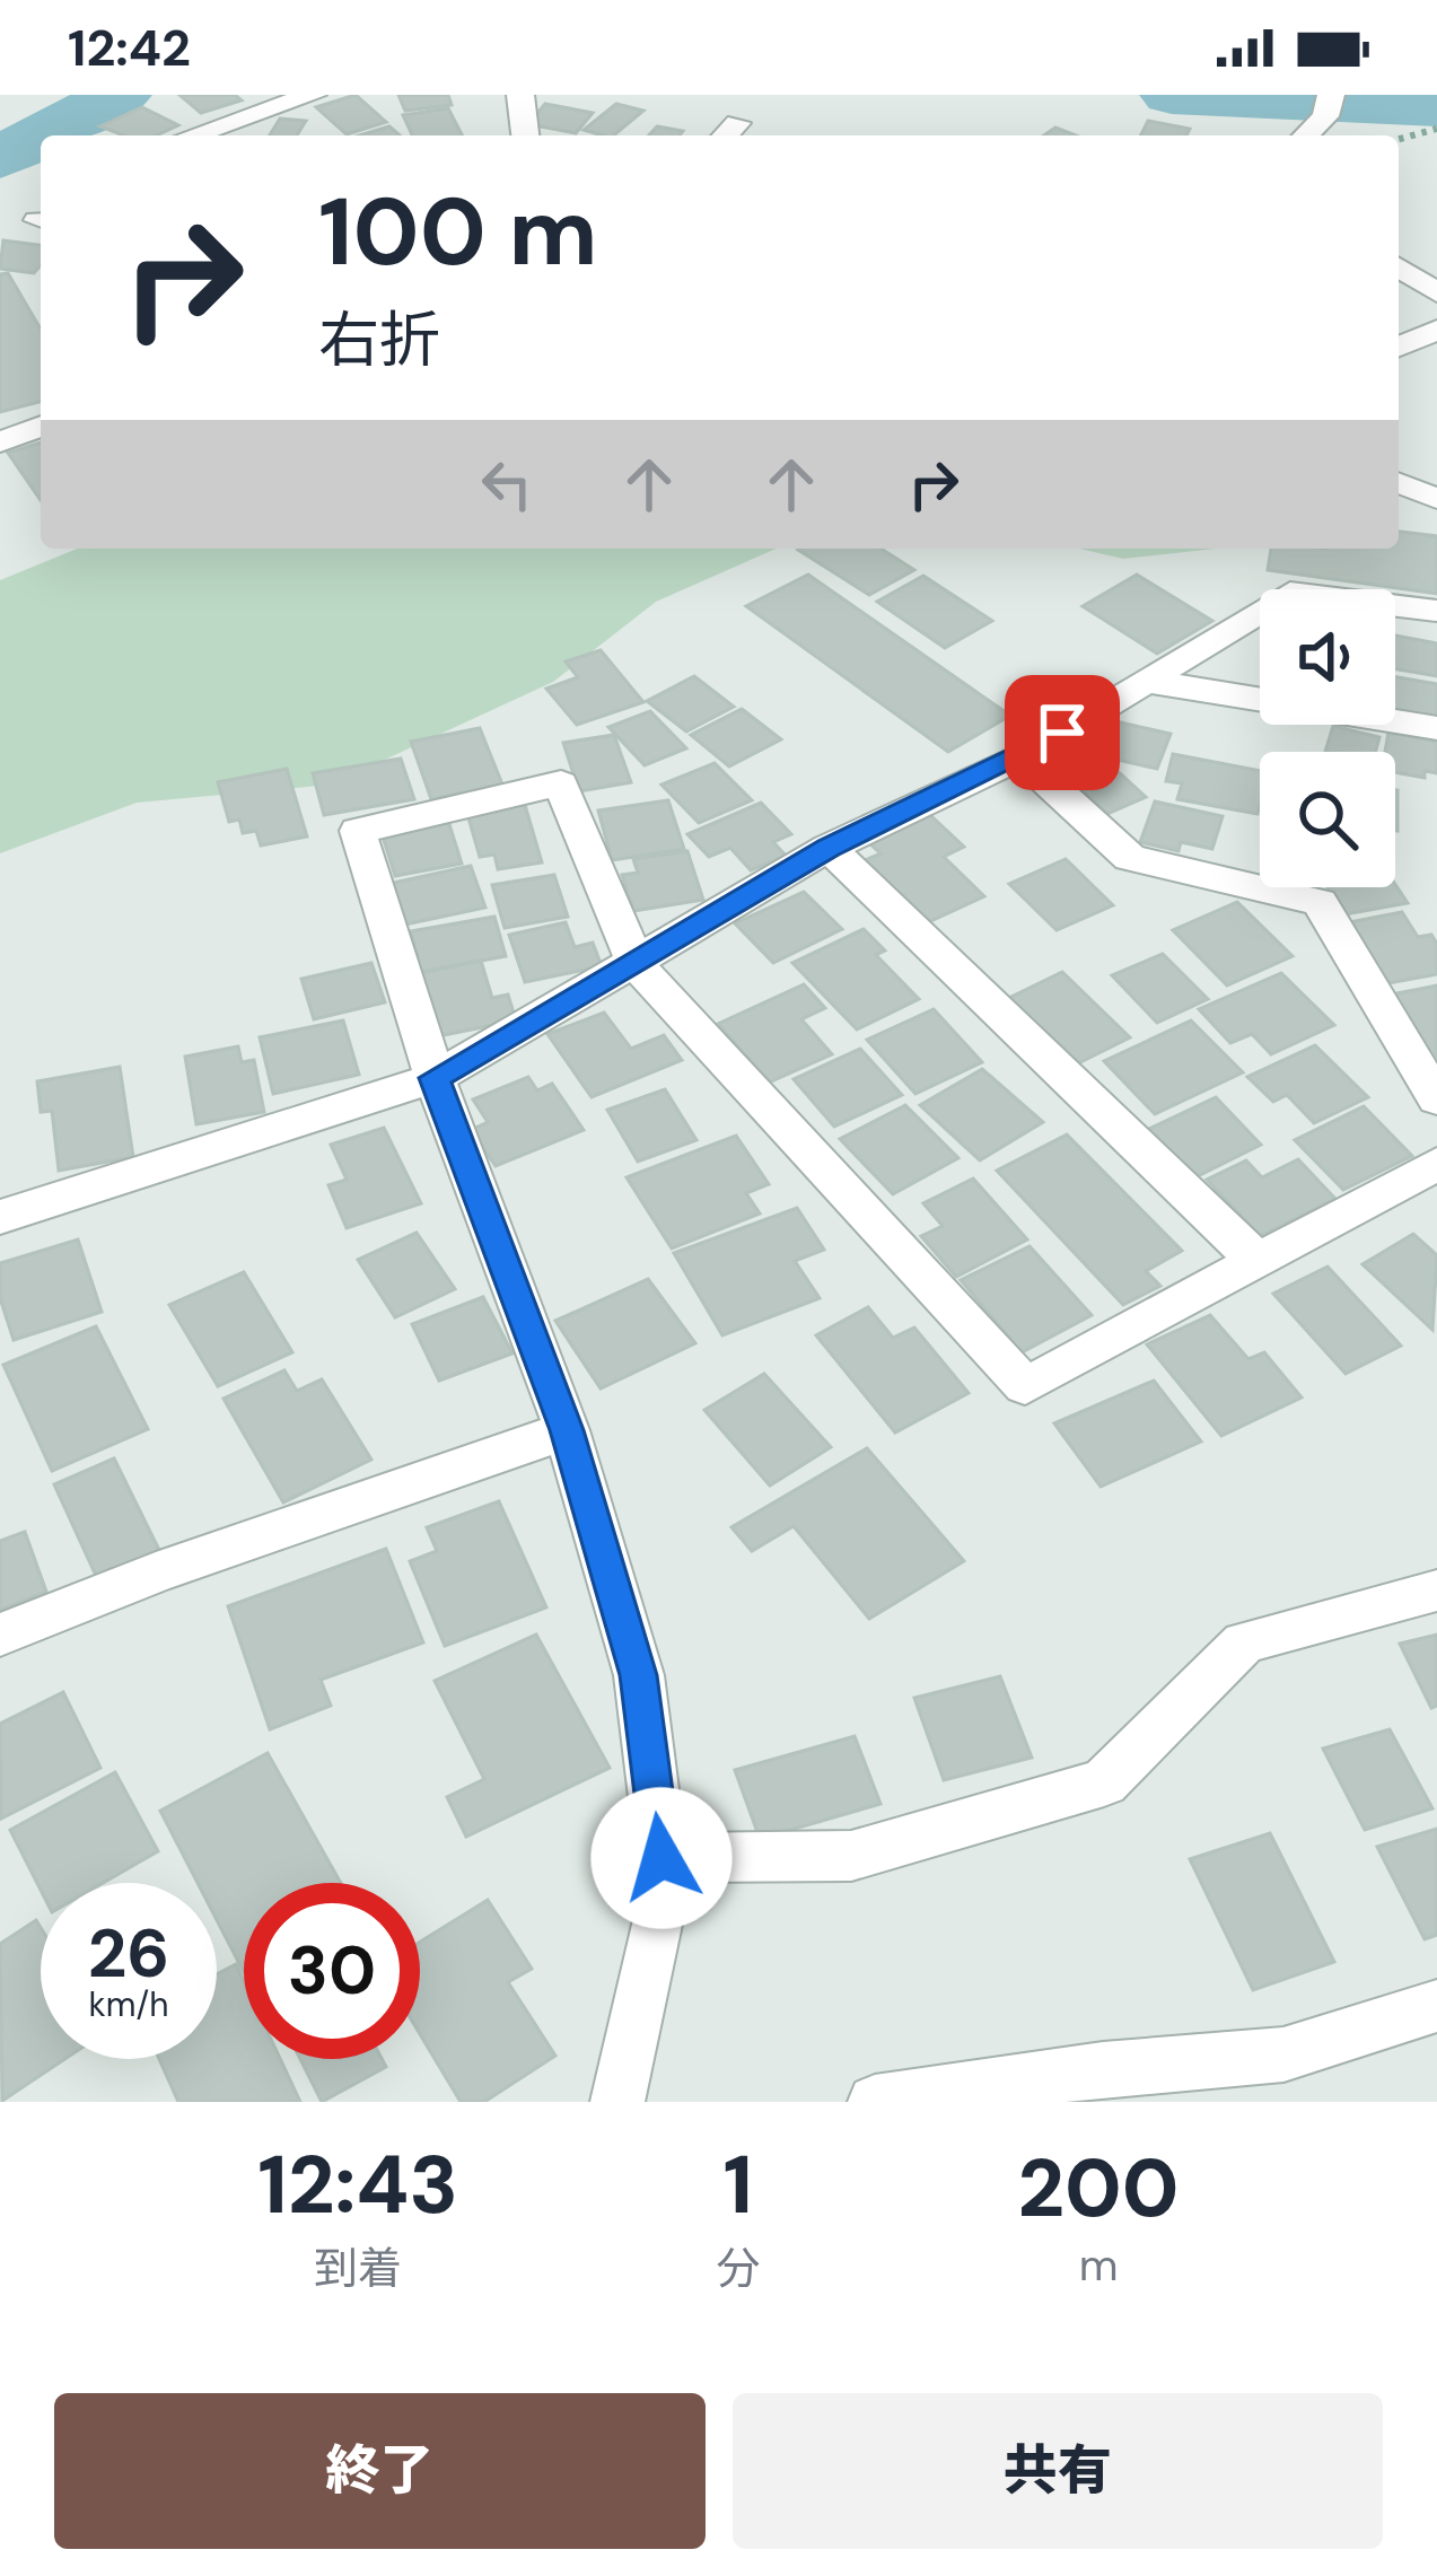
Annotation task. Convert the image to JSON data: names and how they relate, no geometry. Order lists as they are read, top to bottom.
{
  "page": {
    "status": "12:42",
    "turn": ["100 m", "右折"],
    "speed": "26 km/h",
    "limit": "30",
    "eta": [
      "12:43",
      "到着",
      "1",
      "分",
      "200",
      "m"
    ],
    "buttons": ["終了", "共有"]
  }
}
